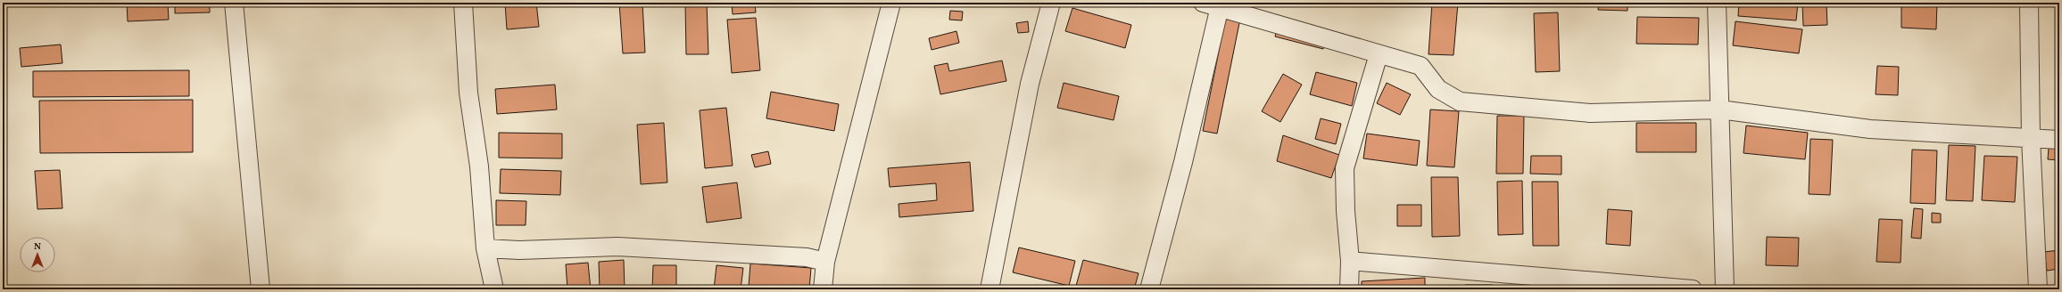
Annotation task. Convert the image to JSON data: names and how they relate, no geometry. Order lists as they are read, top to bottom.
{
  "north": "top"
}
